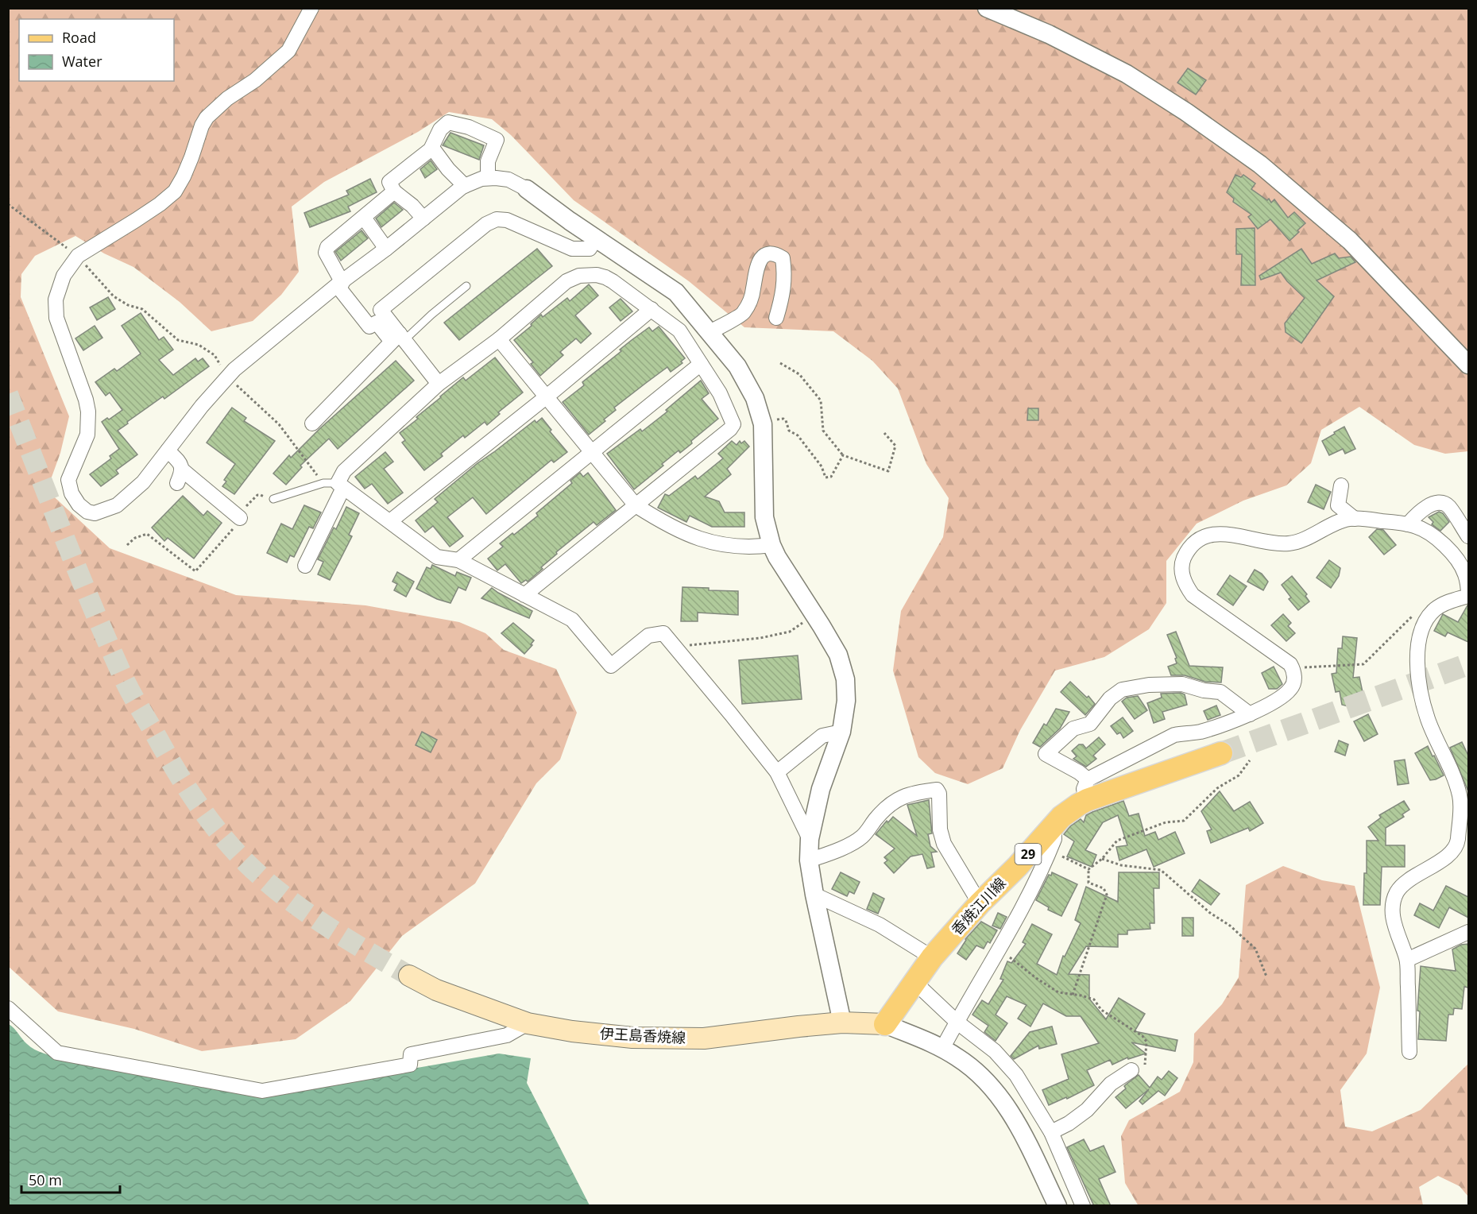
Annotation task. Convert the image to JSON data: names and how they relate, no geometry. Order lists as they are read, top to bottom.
{
  "streets": {
    "main road": ["29", "香焼江川線", "伊王島香焼線"]
  },
  "crossings": [
    ["香焼江川線", "伊王島香焼線"]
  ],
  "legend": ["Road", "Water"],
  "scale_bar": "50 m"
}
